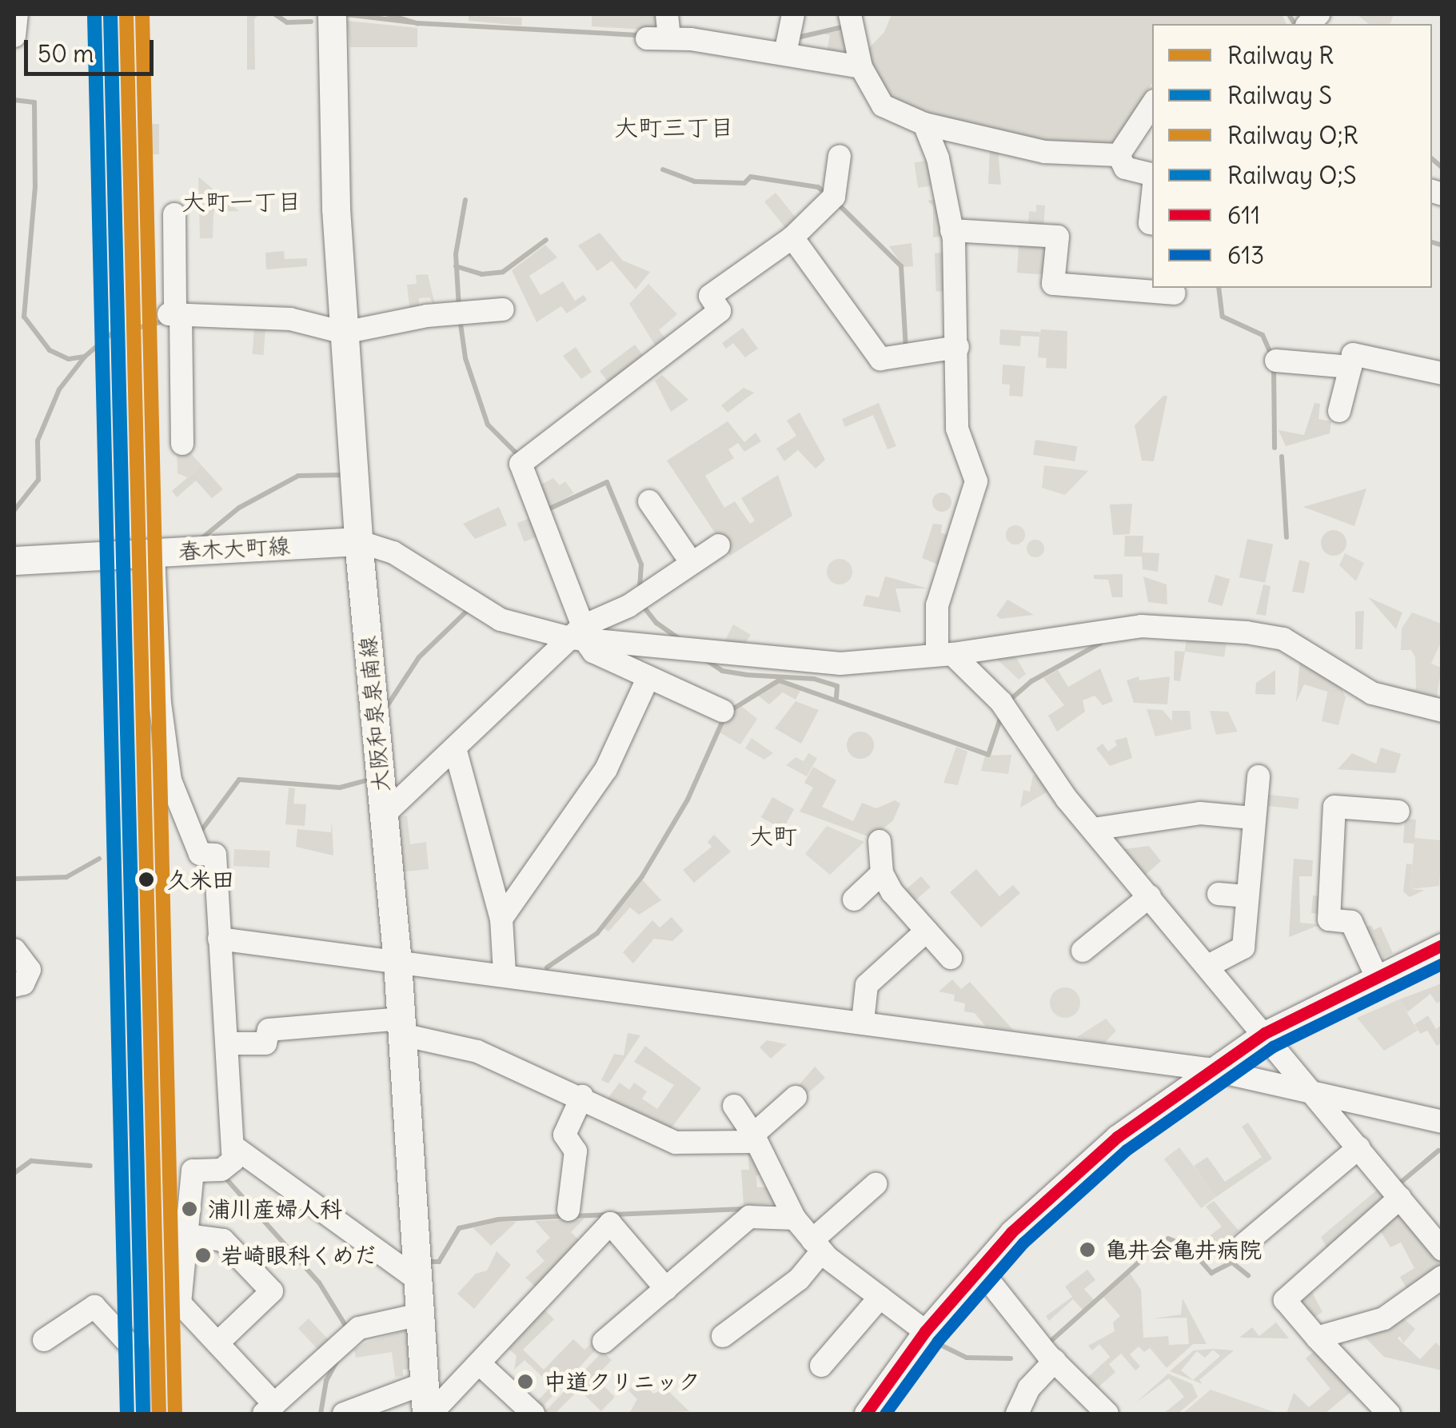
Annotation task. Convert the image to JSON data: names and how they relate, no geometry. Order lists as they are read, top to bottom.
{
  "streets": {
    "main road": ["春木大町線", "大阪和泉泉南線"]
  },
  "crossings": [
    ["春木大町線", "大阪和泉泉南線"]
  ],
  "districts": ["大町三丁目", "大町一丁目", "大町"],
  "places": [
    "久米田",
    "浦川産婦人科",
    "亀井会亀井病院",
    "岩崎眼科くめだ",
    "中道クリニック"
  ],
  "lines": [
    "rail line R",
    "rail line S",
    "rail line O;R",
    "rail line O;S",
    "transit line 611",
    "transit line 613"
  ],
  "legend": [
    "Railway R",
    "Railway S",
    "Railway O;R",
    "Railway O;S",
    "611",
    "613"
  ],
  "scale_bar": "50 m"
}
